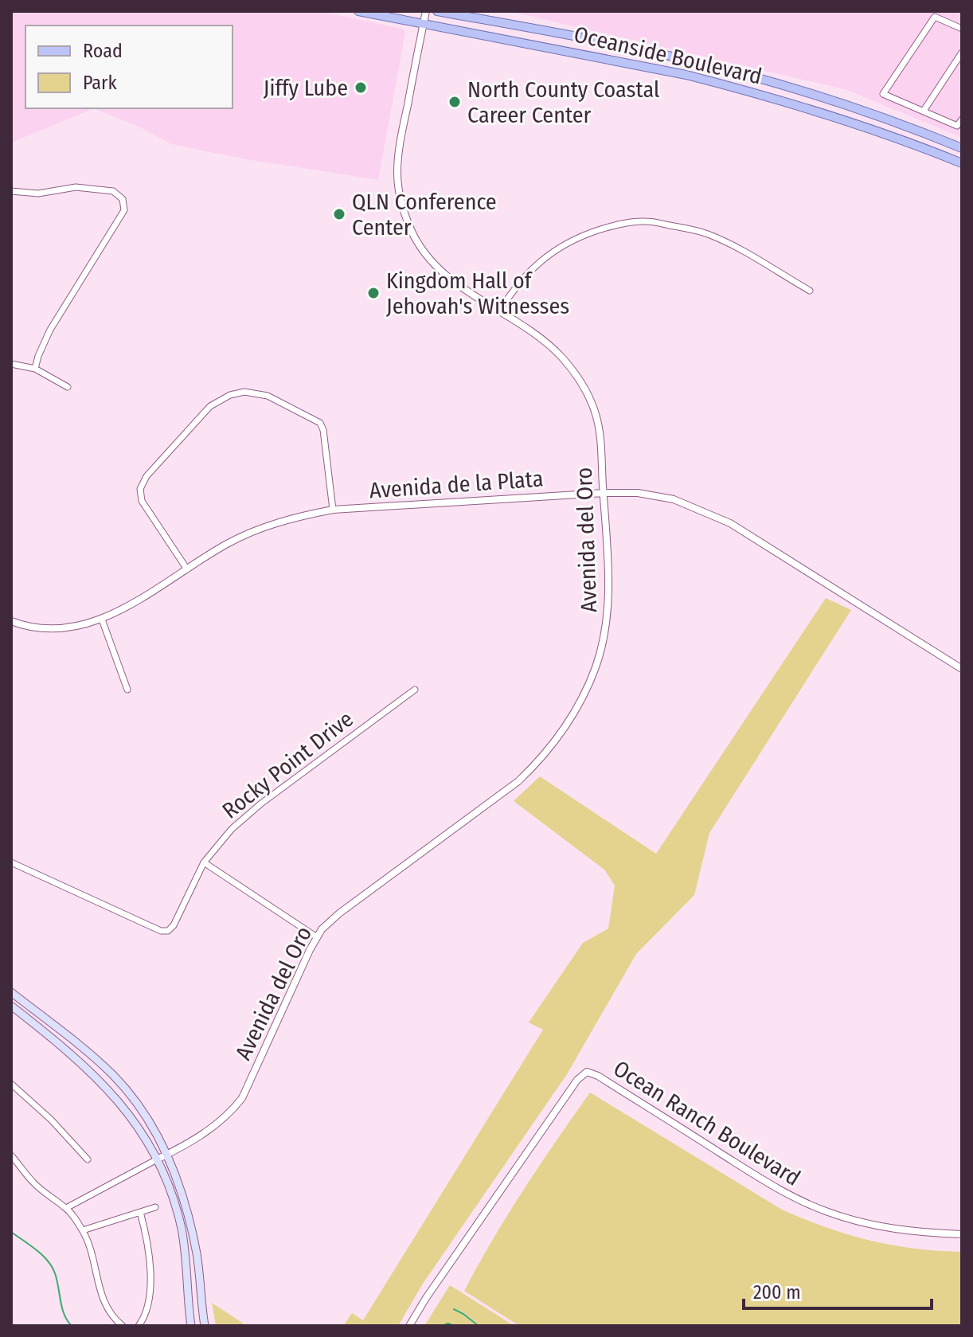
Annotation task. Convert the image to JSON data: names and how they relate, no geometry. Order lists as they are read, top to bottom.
{
  "streets": {
    "main road": ["Oceanside Boulevard"],
    "street": [
      "Avenida de la Plata",
      "Avenida del Oro",
      "Rocky Point Drive",
      "Ocean Ranch Boulevard"
    ]
  },
  "crossings": [
    ["Oceanside Boulevard", "Avenida del Oro"],
    ["Avenida de la Plata", "Avenida del Oro"]
  ],
  "places": [
    "Jiffy Lube",
    "North County Coastal Career Center",
    "QLN Conference Center",
    "Kingdom Hall of Jehovah's Witnesses"
  ],
  "legend": ["Road", "Park"],
  "scale_bar": "200 m"
}
